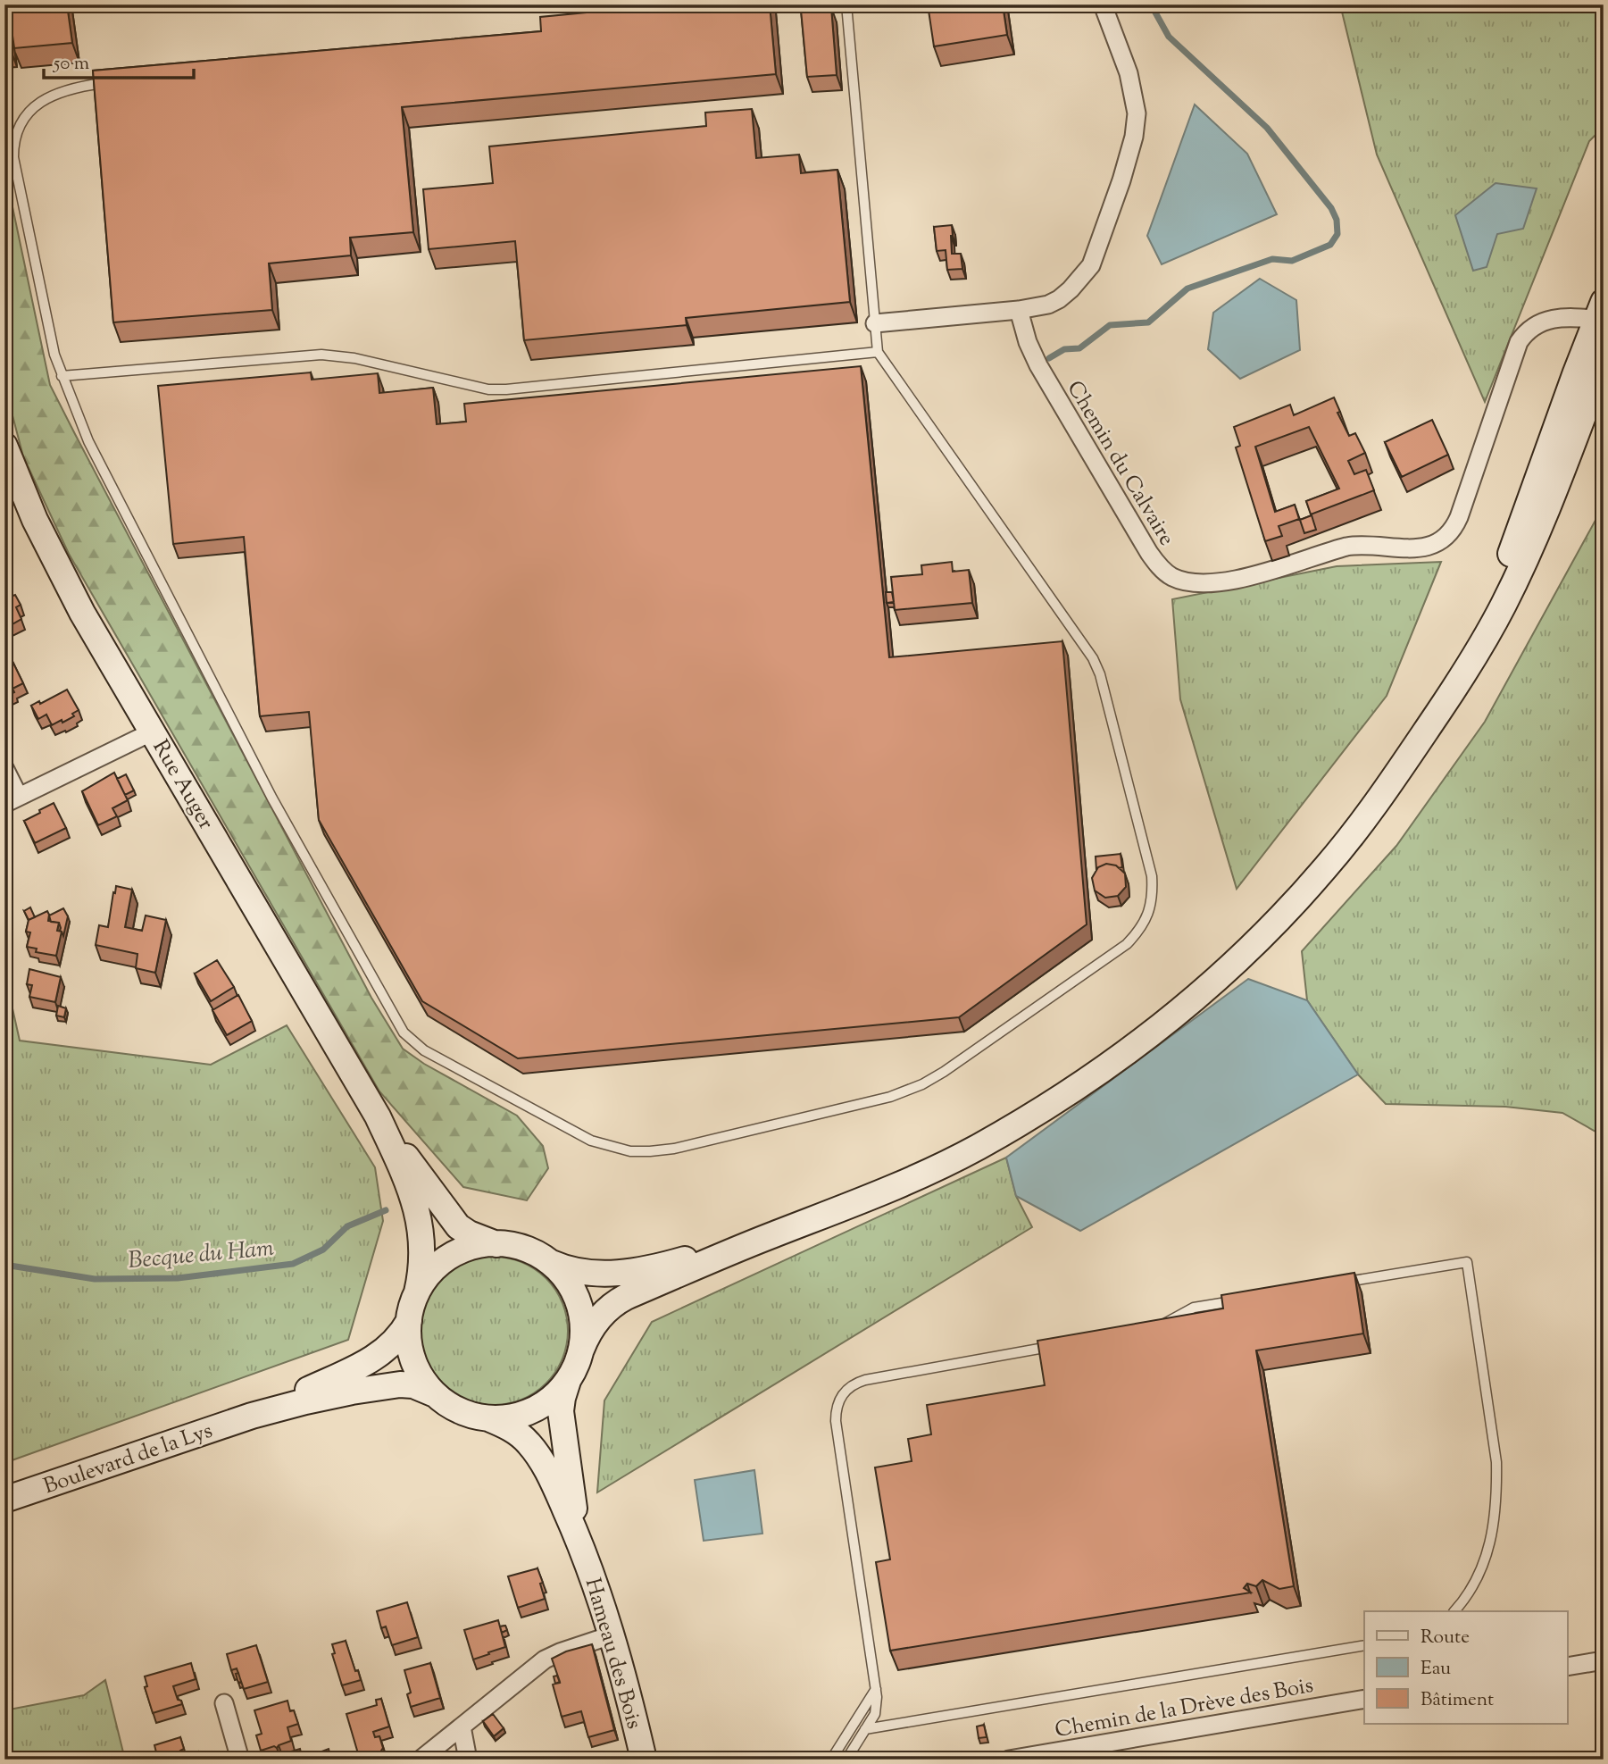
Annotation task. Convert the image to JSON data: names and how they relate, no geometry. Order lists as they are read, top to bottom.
{
  "streets": {
    "main road": ["Rue Auger", "Boulevard de la Lys", "Hameau des Bois"],
    "street": ["Chemin du Calvaire", "Chemin de la Drève des Bois"]
  },
  "crossings": [
    ["Rue Auger", "Boulevard de la Lys"],
    ["Rue Auger", "Hameau des Bois"],
    ["Boulevard de la Lys", "Hameau des Bois"]
  ],
  "water": ["Becque du Ham"],
  "legend": ["Route", "Eau", "Bâtiment"],
  "scale_bar": "50 m"
}
